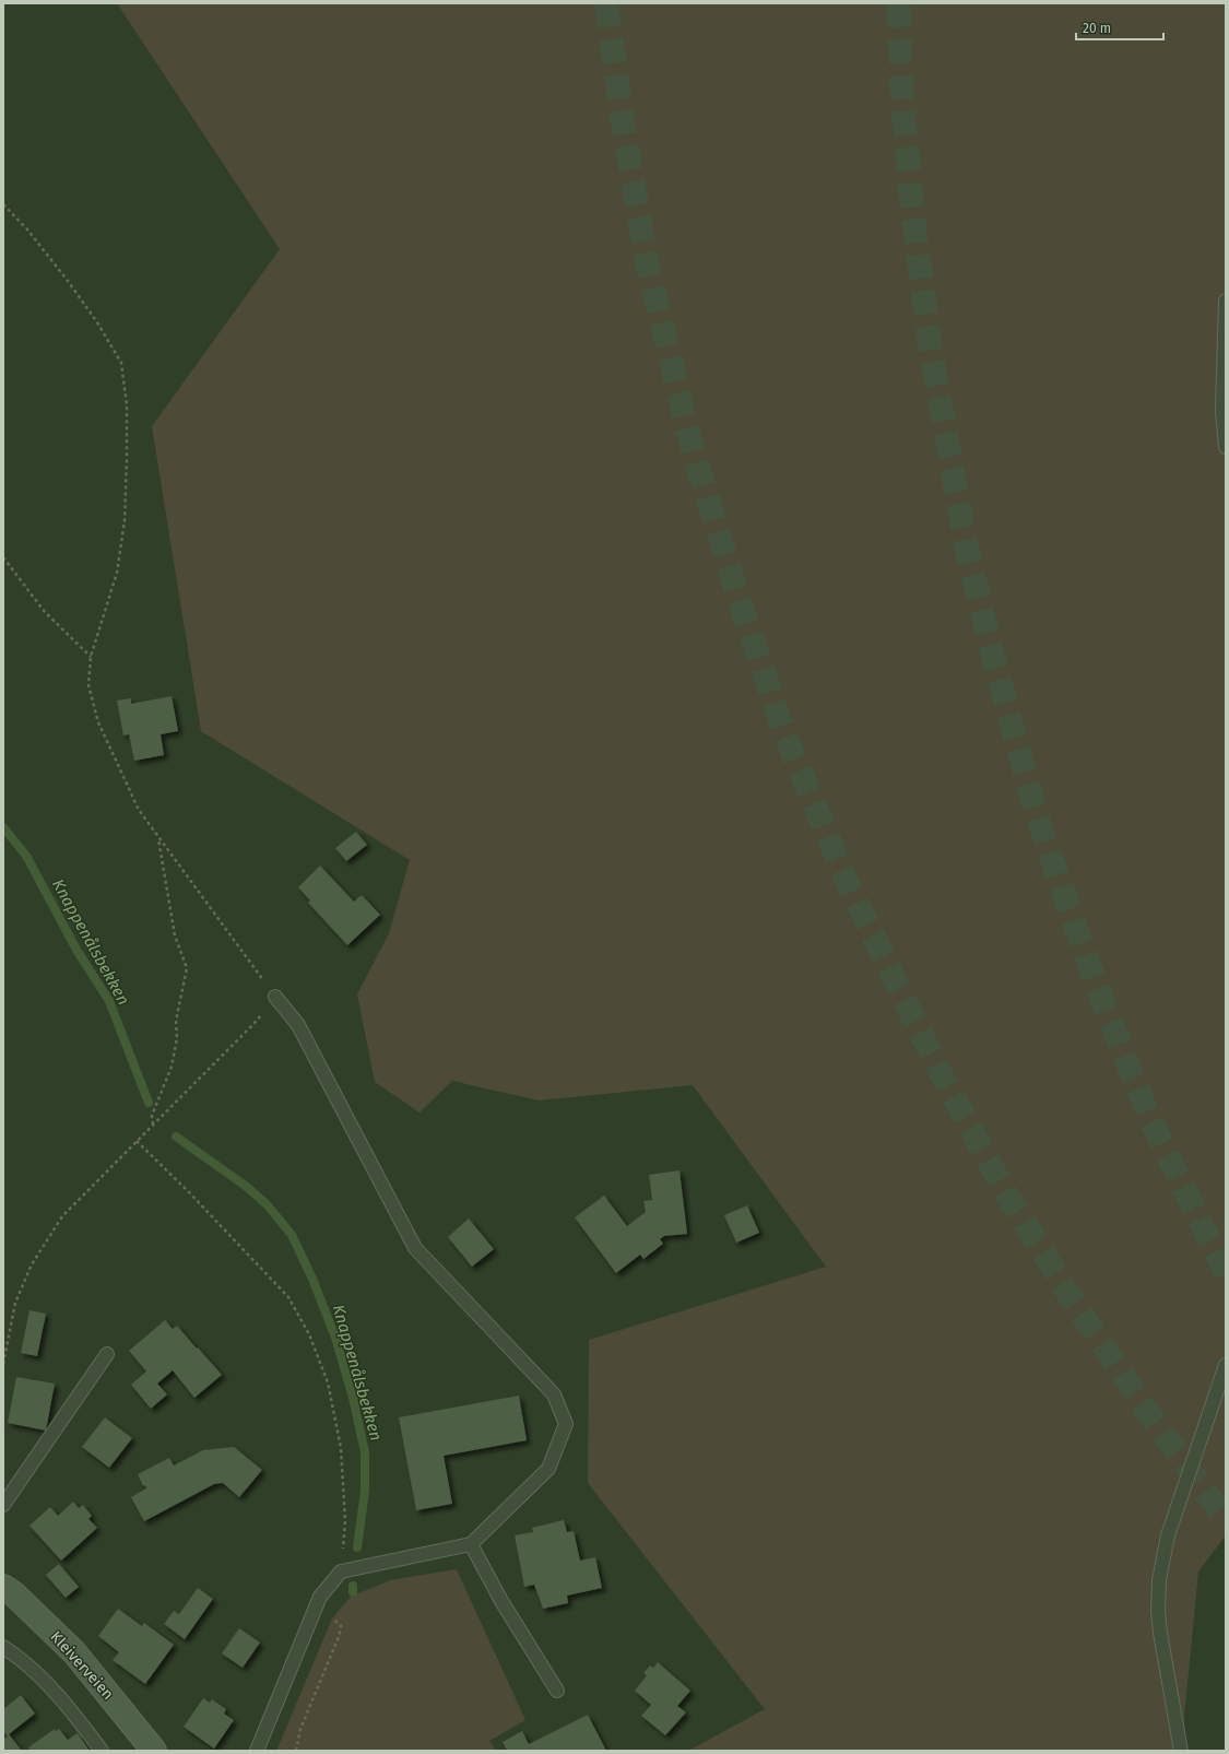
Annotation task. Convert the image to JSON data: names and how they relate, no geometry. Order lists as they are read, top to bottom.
{
  "streets": {
    "street": ["Kleiverveien"]
  },
  "water": ["Knappenålsbekken"],
  "scale_bar": "20 m"
}
